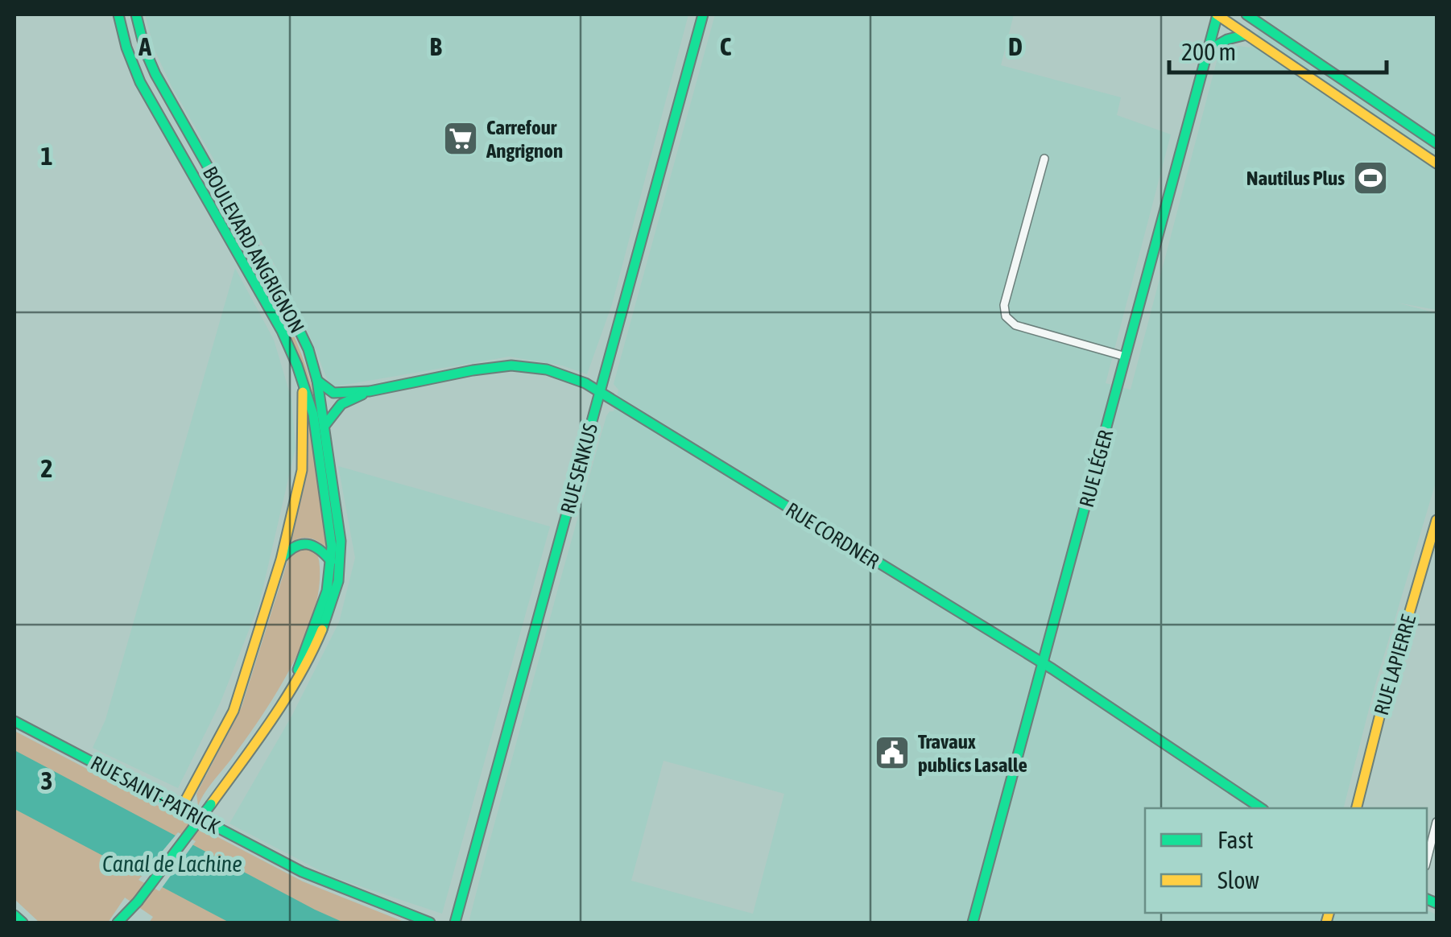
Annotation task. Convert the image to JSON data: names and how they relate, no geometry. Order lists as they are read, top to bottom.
{
  "streets": {
    "street": [
      "BOULEVARD ANGRIGNON",
      "RUE SENKUS",
      "RUE LÉGER",
      "RUE CORDNER",
      "RUE LAPIERRE",
      "RUE SAINT-PATRICK"
    ]
  },
  "crossings": [
    ["RUE SENKUS", "RUE CORDNER"],
    ["RUE LÉGER", "RUE CORDNER"]
  ],
  "water": ["Canal de Lachine"],
  "places": {
    "supermarket": ["Carrefour Angrignon"],
    "sports": ["Nautilus Plus"],
    "public building": ["Travaux publics Lasalle"]
  },
  "legend": ["Fast", "Slow"],
  "scale_bar": "200 m",
  "grid": {
    "columns": [
      "A",
      "B",
      "C",
      "D"
    ],
    "rows": ["1", "2", "3"]
  }
}
